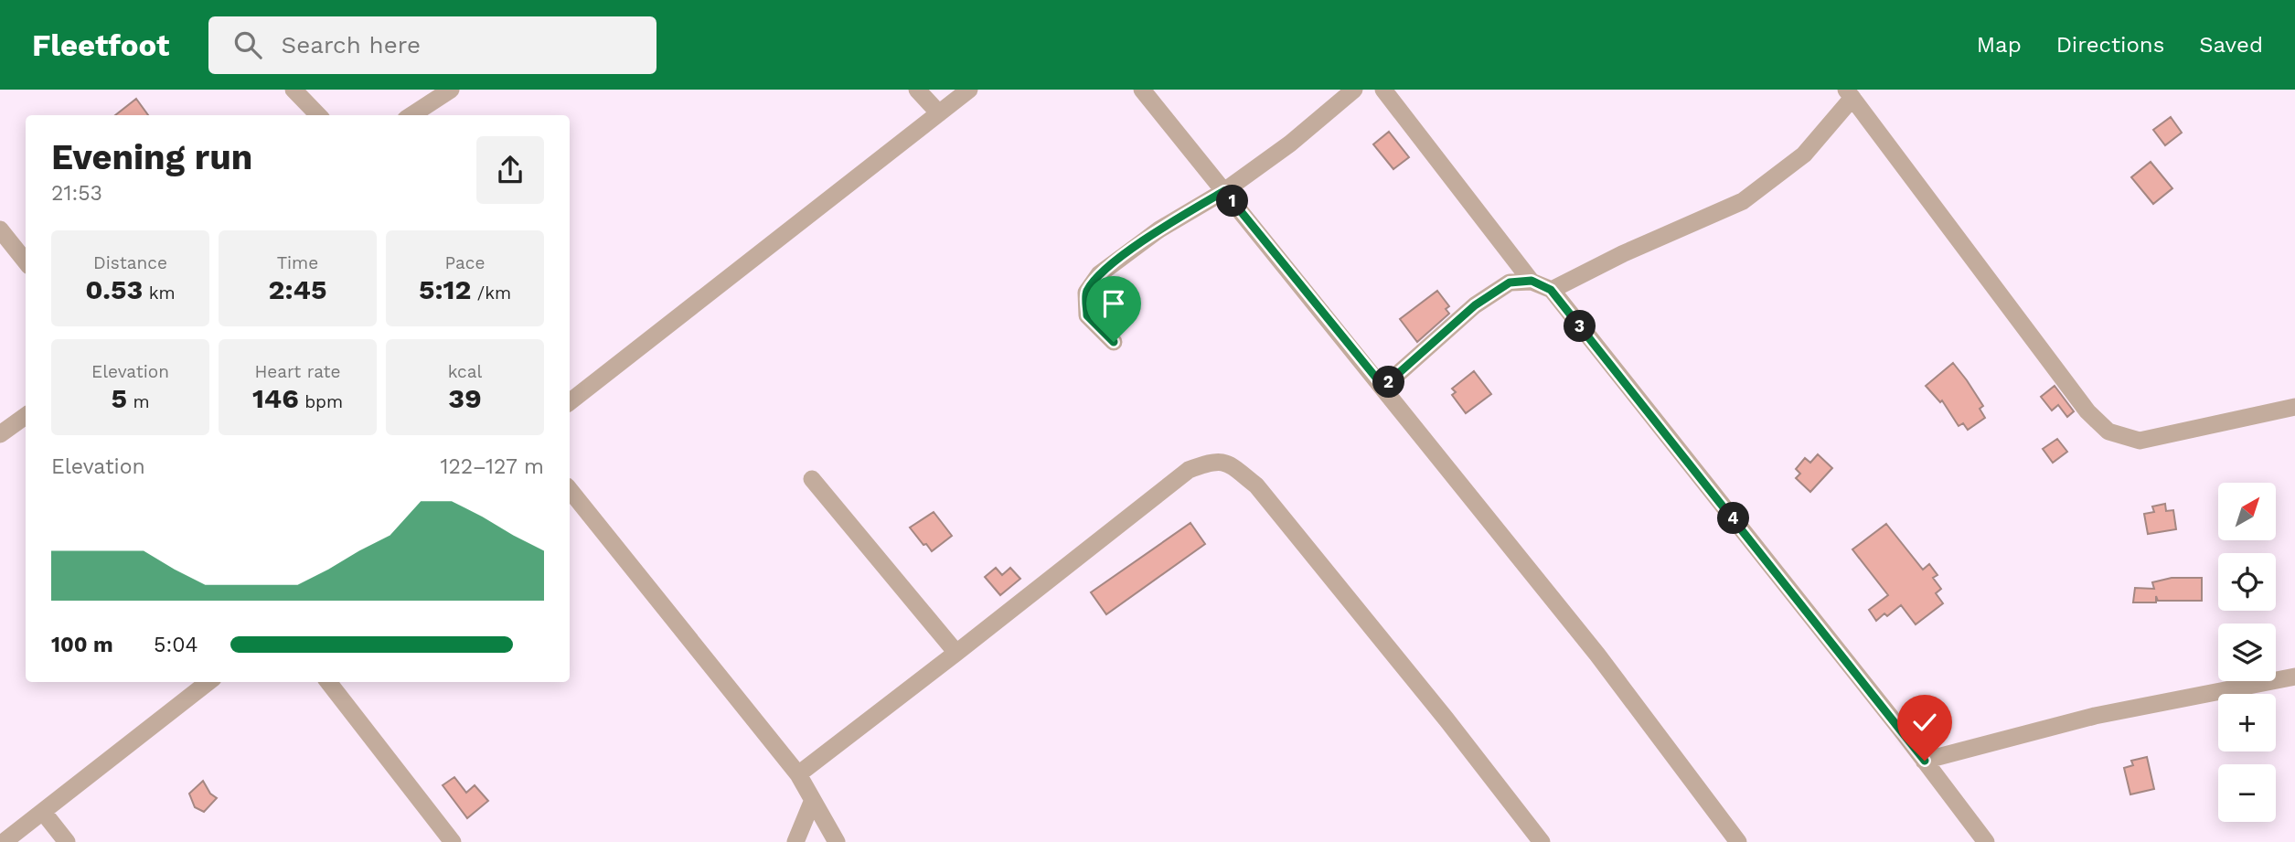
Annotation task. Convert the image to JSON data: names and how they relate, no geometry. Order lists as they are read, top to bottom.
{
  "north": "top right",
  "page": {
    "header": "Fleetfoot",
    "search": "Search here",
    "nav": ["Map", "Directions", "Saved"],
    "heading": ["Evening run", "21:53"],
    "pins": [
      "1",
      "3",
      "2",
      "4"
    ],
    "stats": [
      ["Distance", "0.53 km"],
      ["Time", "2:45"],
      ["Pace", "5:12 /km"],
      ["Elevation", "5 m"],
      ["Heart rate", "146 bpm"],
      ["kcal", "39"]
    ],
    "chart": ["Elevation", "122–127 m"],
    "map_buttons": ["+", "−"],
    "list": [
      {
        "name": "100 m",
        "note": "5:04"
      }
    ]
  }
}
